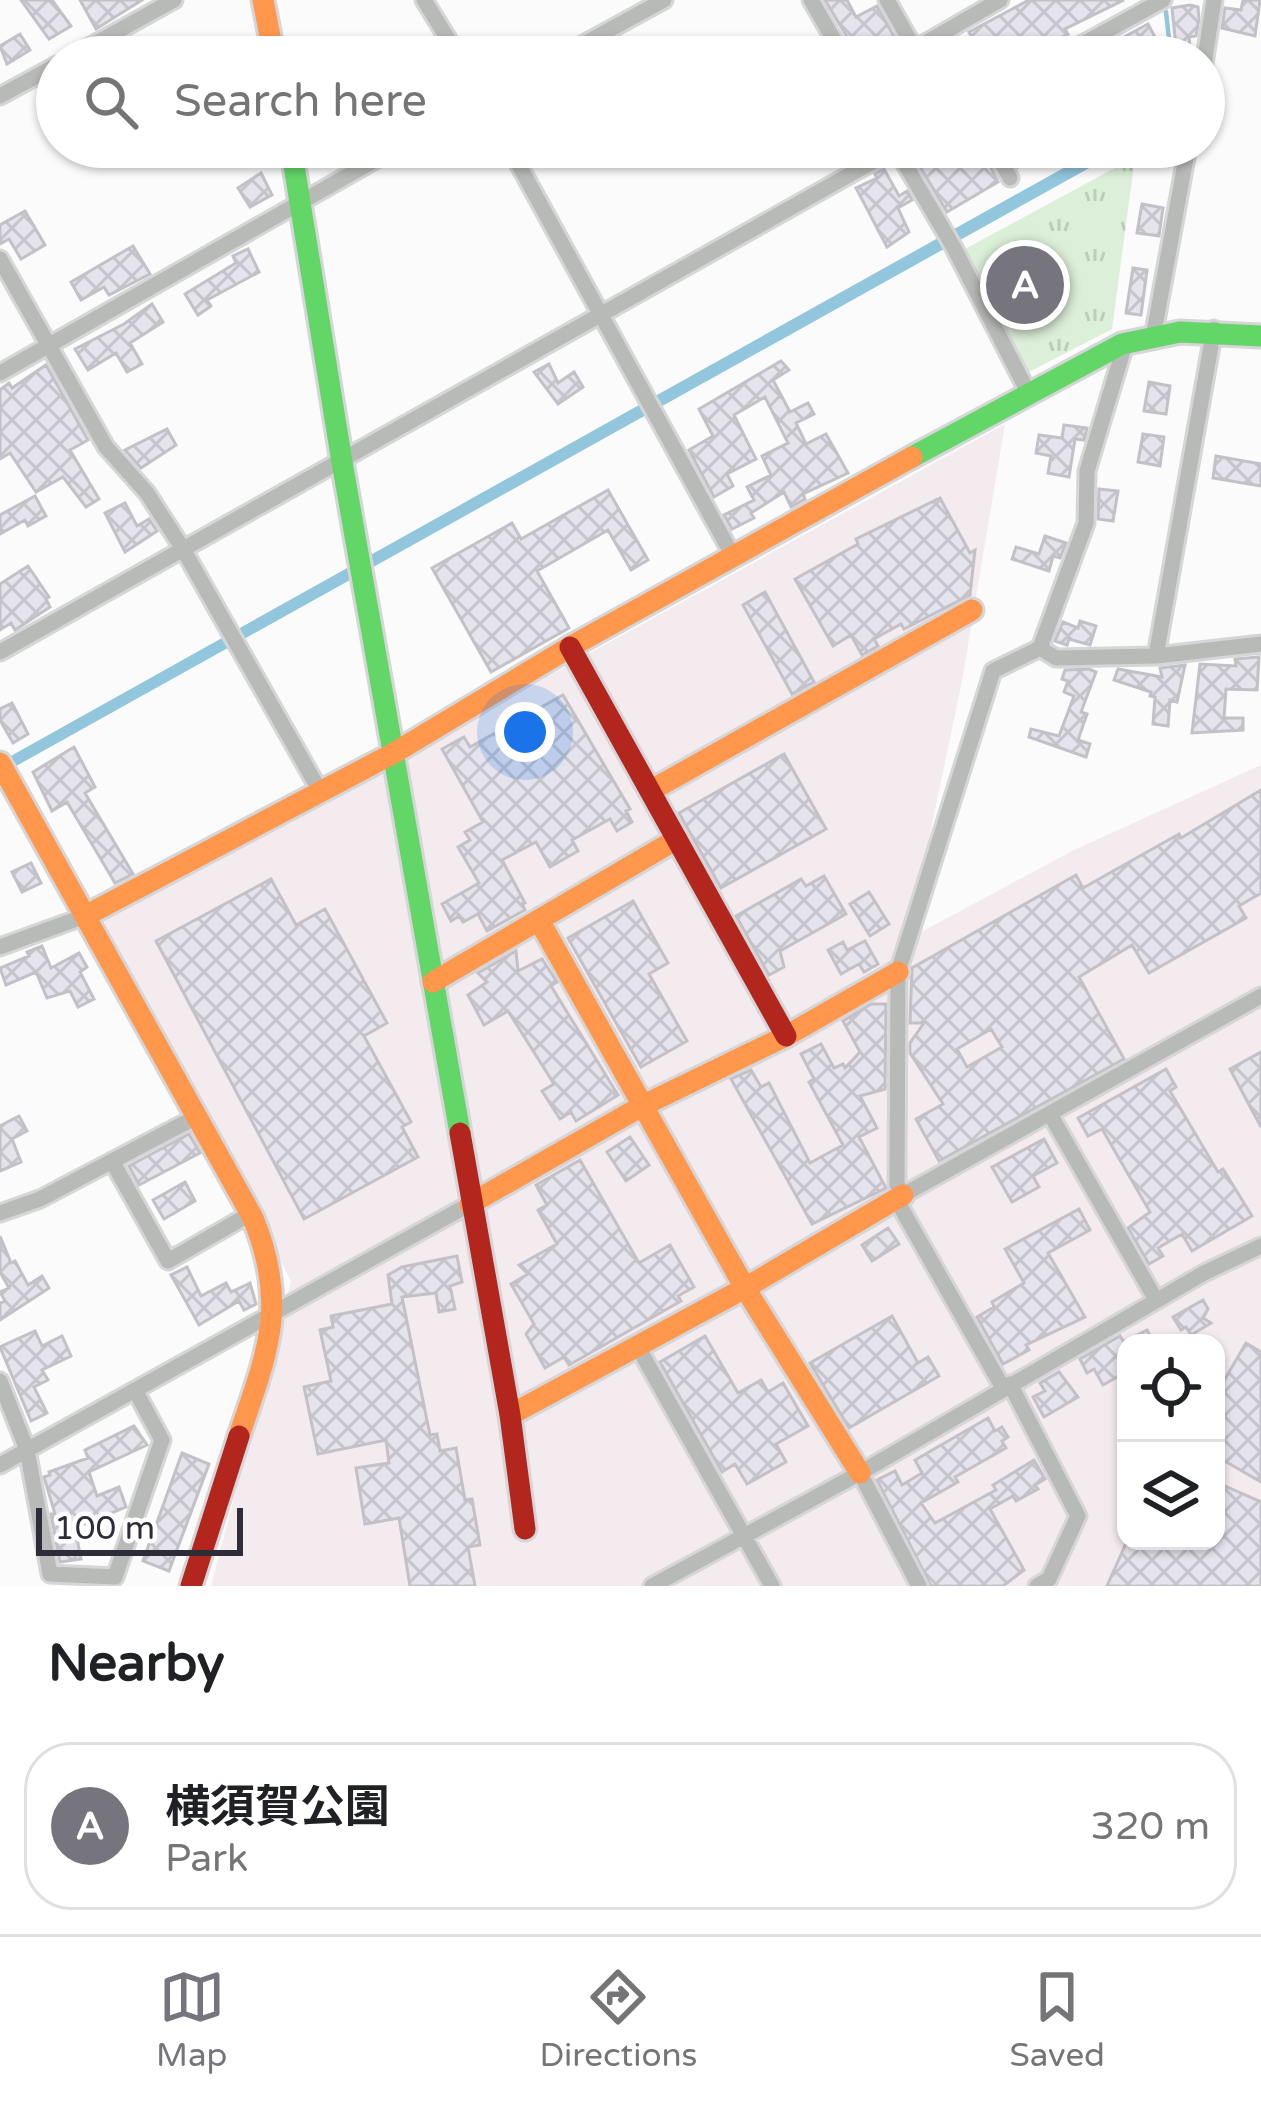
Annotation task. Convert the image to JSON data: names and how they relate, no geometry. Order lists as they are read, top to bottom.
{
  "scale_bar": "100 m",
  "page": {
    "search": "Search here",
    "pins": "A",
    "scale": "100 m",
    "heading": "Nearby",
    "list": [
      {
        "mark": "A",
        "name": "横須賀公園",
        "note": "Park",
        "value": "320 m"
      }
    ],
    "nav": ["Map", "Directions", "Saved"]
  }
}
